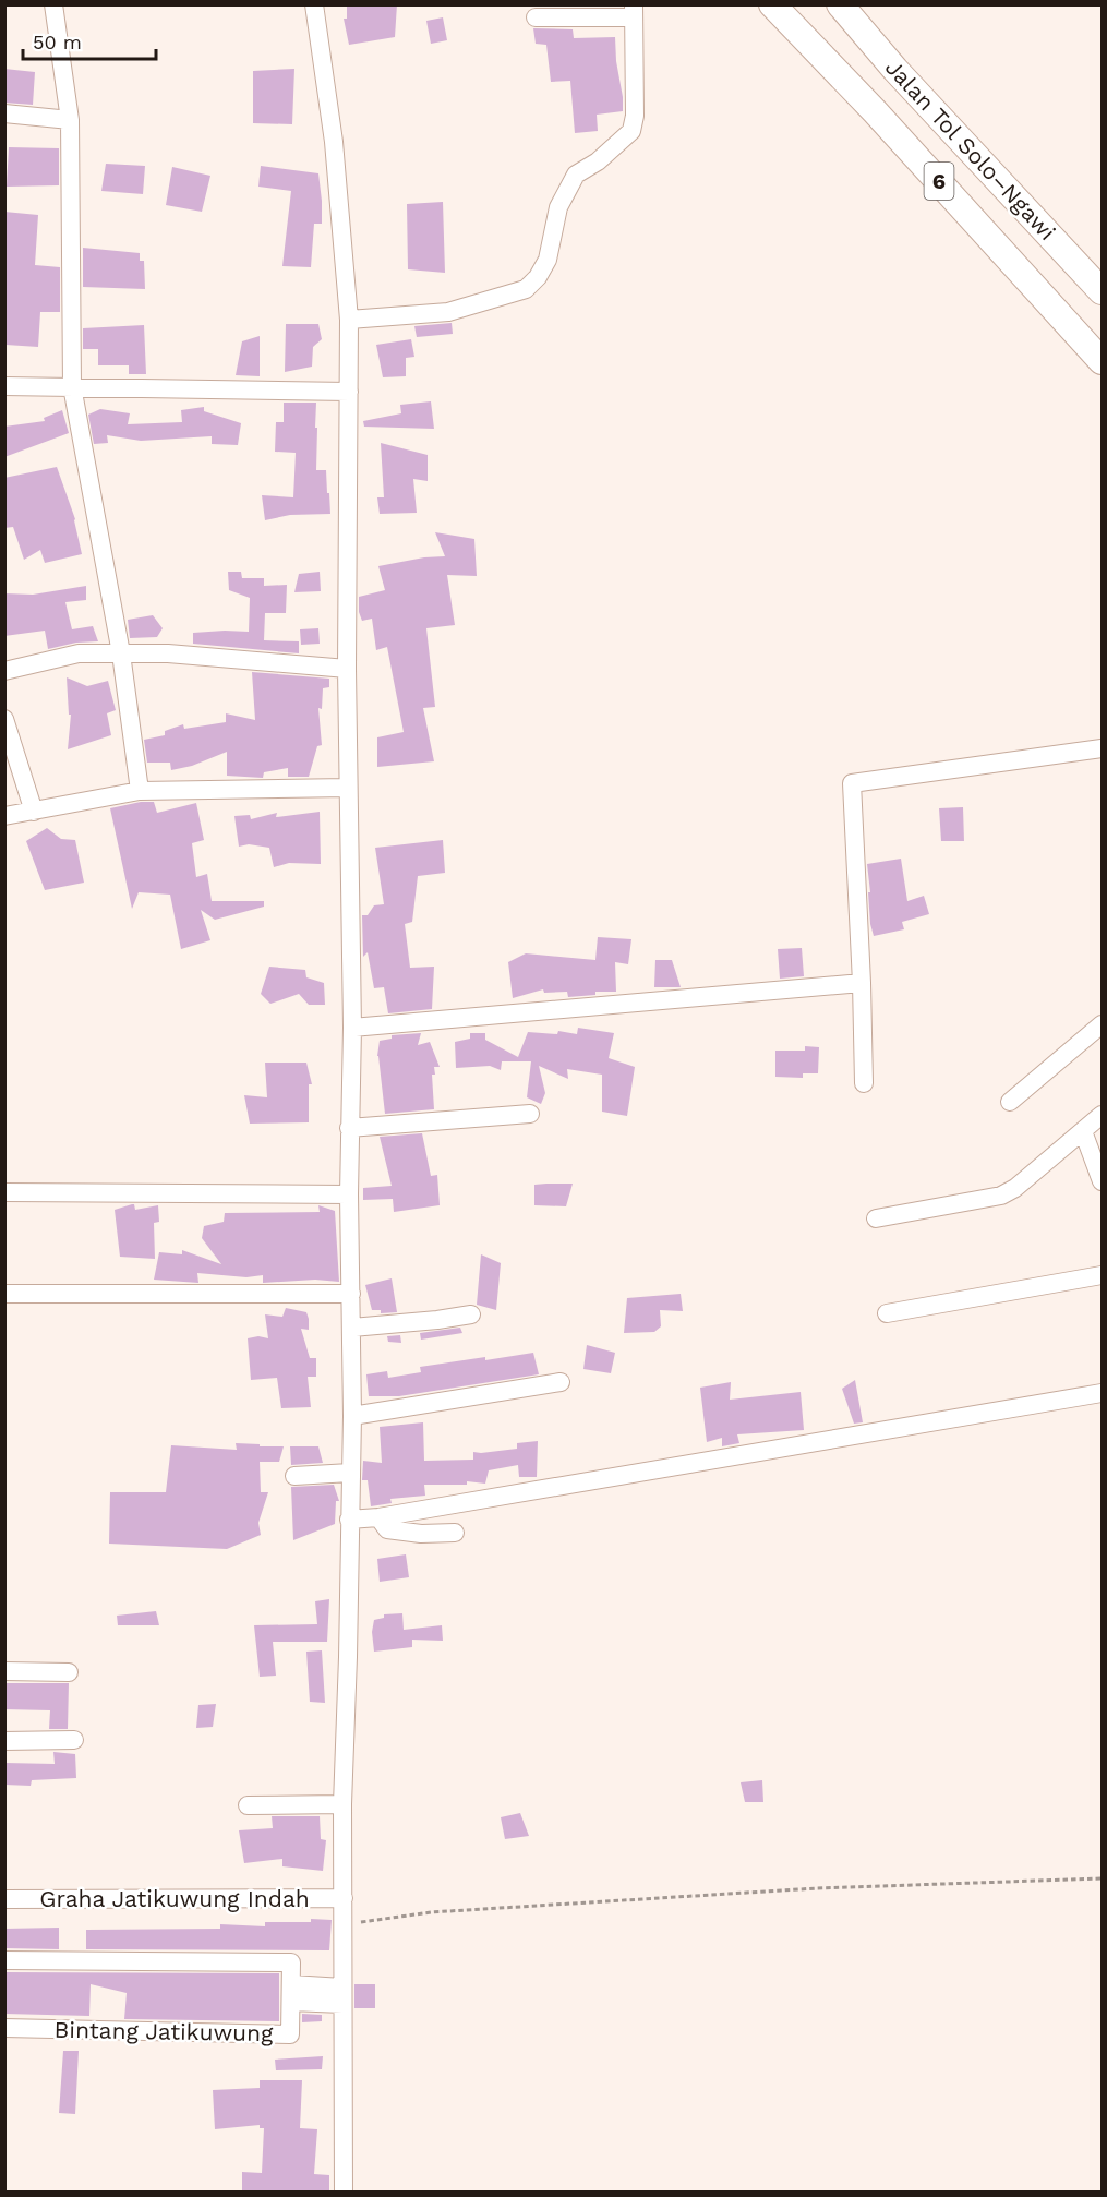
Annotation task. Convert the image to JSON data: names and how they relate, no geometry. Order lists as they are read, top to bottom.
{
  "streets": {
    "highway": ["Jalan Tol Solo–Ngawi", "6"],
    "street": ["Graha Jatikuwung Indah", "Bintang Jatikuwung"]
  },
  "scale_bar": "50 m"
}
